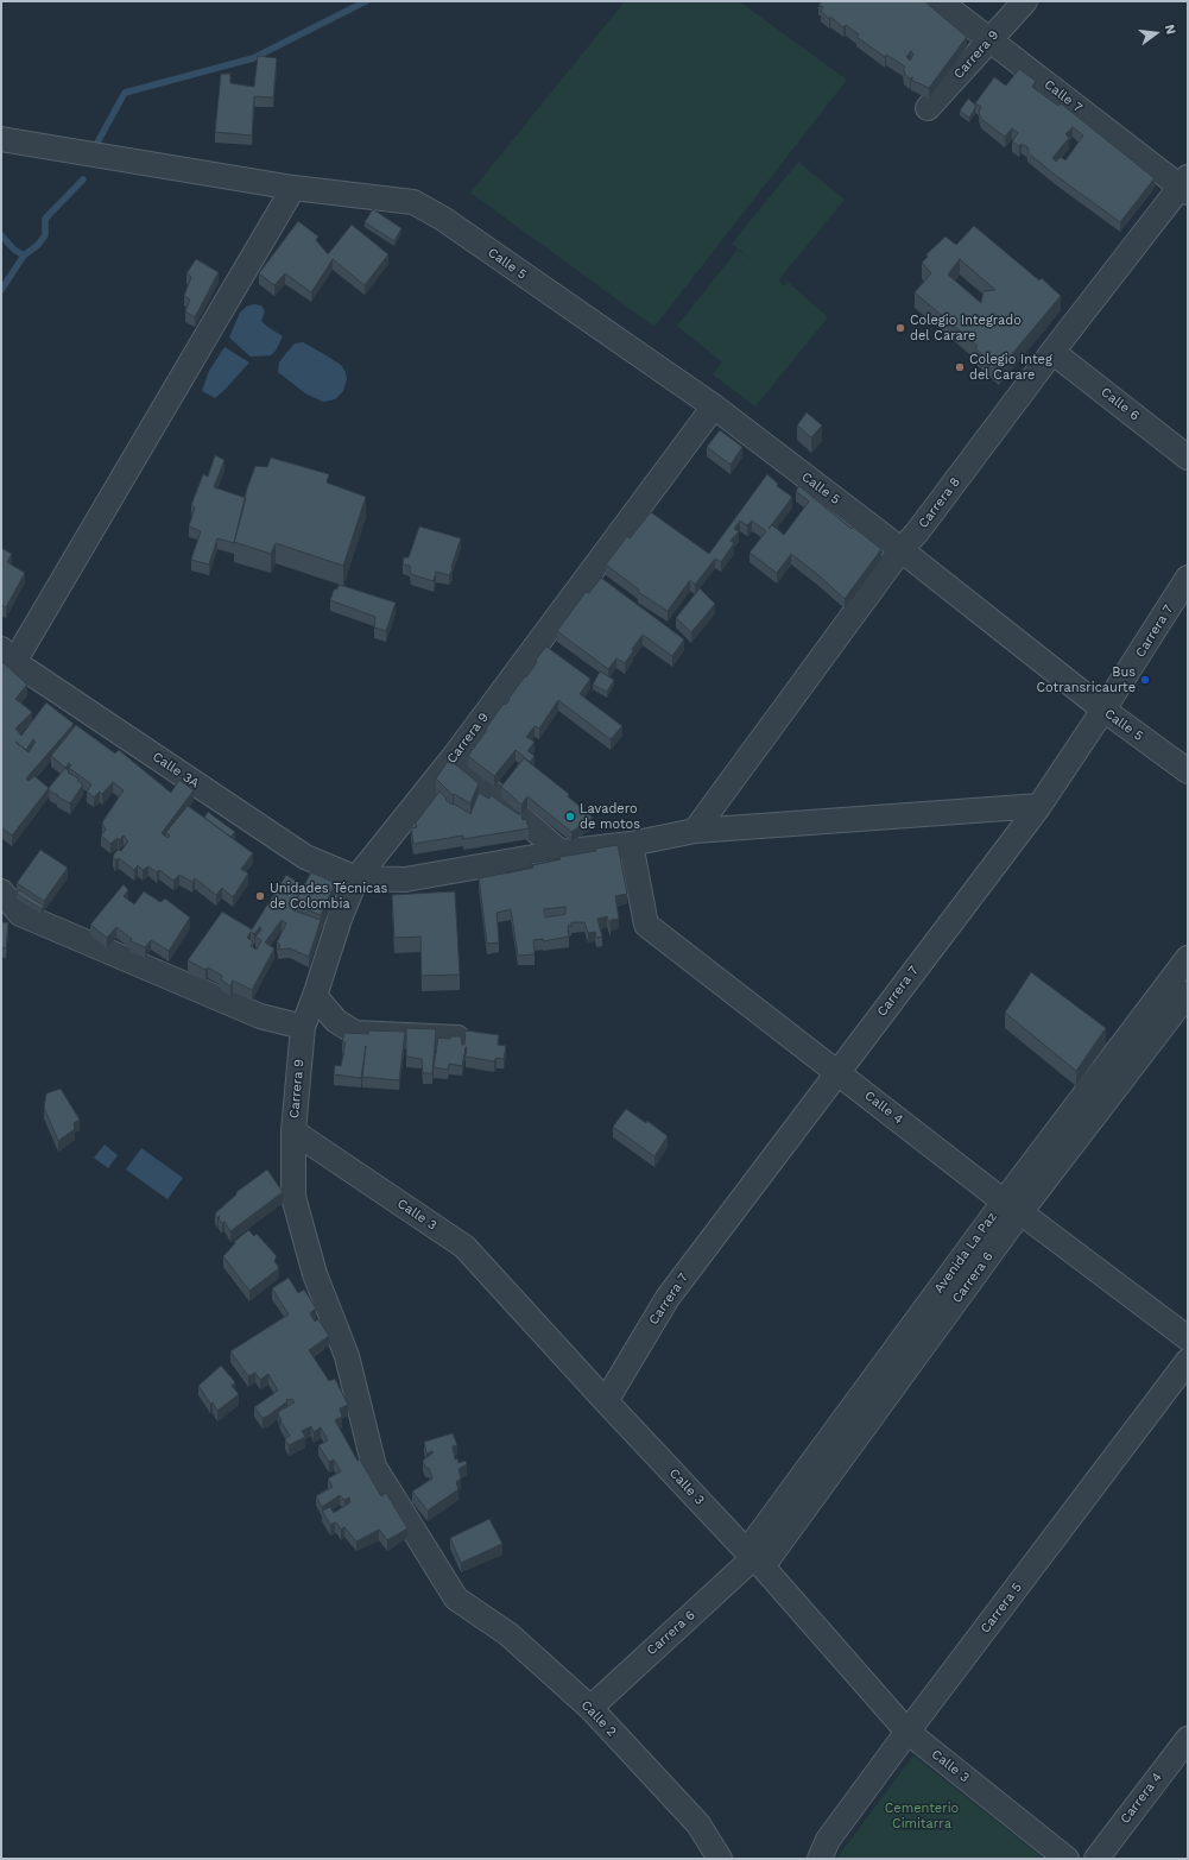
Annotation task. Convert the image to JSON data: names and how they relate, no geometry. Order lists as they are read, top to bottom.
{
  "streets": {
    "street": [
      "Carrera 9",
      "Calle 7",
      "Calle 5",
      "Calle 6",
      "Carrera 8",
      "Carrera 7",
      "Calle 3A",
      "Calle 4",
      "Calle 3",
      "Avenida La Paz",
      "Carrera 6",
      "Carrera 5",
      "Calle 2",
      "Carrera 4"
    ]
  },
  "crossings": [
    ["Carrera 9", "Calle 7"],
    ["Carrera 9", "Calle 5"],
    ["Carrera 9", "Calle 3A"],
    ["Carrera 9", "Calle 3"],
    ["Carrera 9", "Calle 2"],
    ["Calle 7", "Carrera 8"],
    ["Calle 5", "Carrera 8"],
    ["Calle 5", "Carrera 7"],
    ["Calle 6", "Carrera 8"],
    ["Carrera 7", "Calle 4"],
    ["Carrera 7", "Calle 3"],
    ["Calle 4", "Avenida La Paz"],
    ["Calle 4", "Carrera 6"],
    ["Calle 3", "Carrera 6"],
    ["Calle 3", "Carrera 5"],
    ["Avenida La Paz", "Carrera 6"],
    ["Carrera 6", "Calle 2"]
  ],
  "parks": ["Cementerio Cimitarra"],
  "places": [
    "Colegio Integrado del Carare",
    "Colegio Integ del Carare",
    "Bus Cotransricaurte",
    "Lavadero de motos",
    "Unidades Técnicas de Colombia"
  ],
  "north": "right"
}
